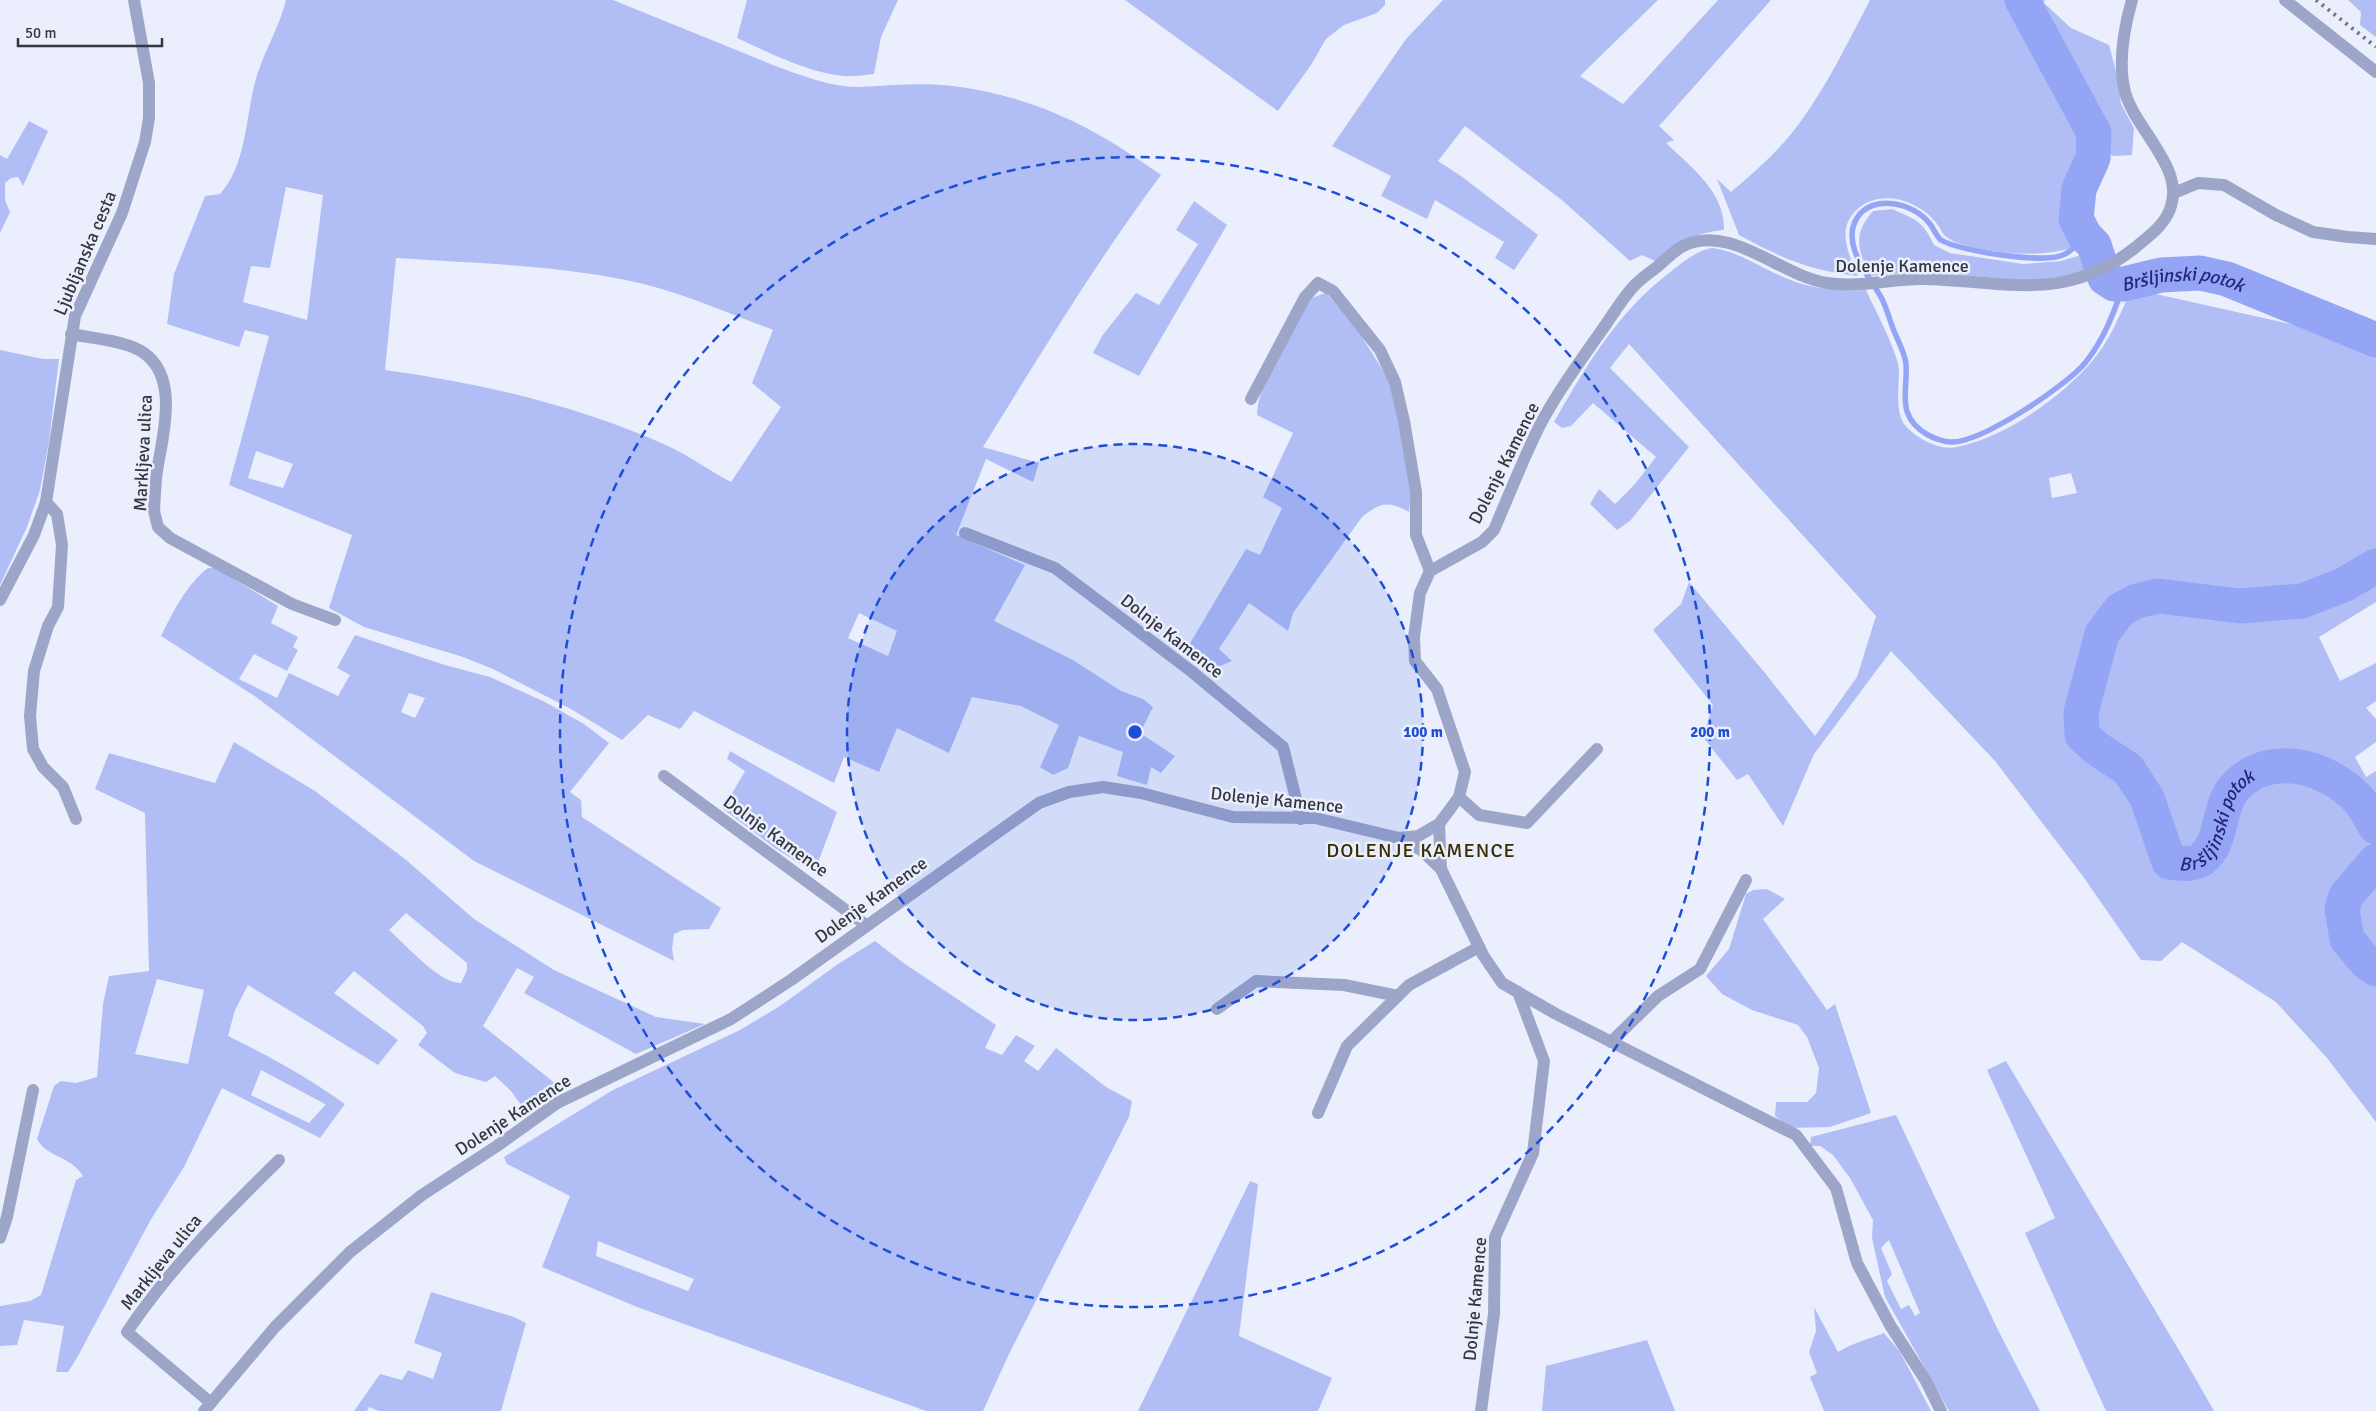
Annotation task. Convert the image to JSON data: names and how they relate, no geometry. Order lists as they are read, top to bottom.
{
  "streets": {
    "street": [
      "Ljubljanska cesta",
      "Dolenje Kamence",
      "Markljeva ulica",
      "Dolnje Kamence"
    ]
  },
  "crossings": [
    ["Ljubljanska cesta", "Markljeva ulica"],
    ["Dolenje Kamence", "Markljeva ulica"],
    ["Dolenje Kamence", "Dolnje Kamence"]
  ],
  "districts": ["DOLENJE KAMENCE"],
  "water": ["Bršljinski potok"],
  "scale_bar": "50 m",
  "rings": ["100 m", "200 m"]
}
